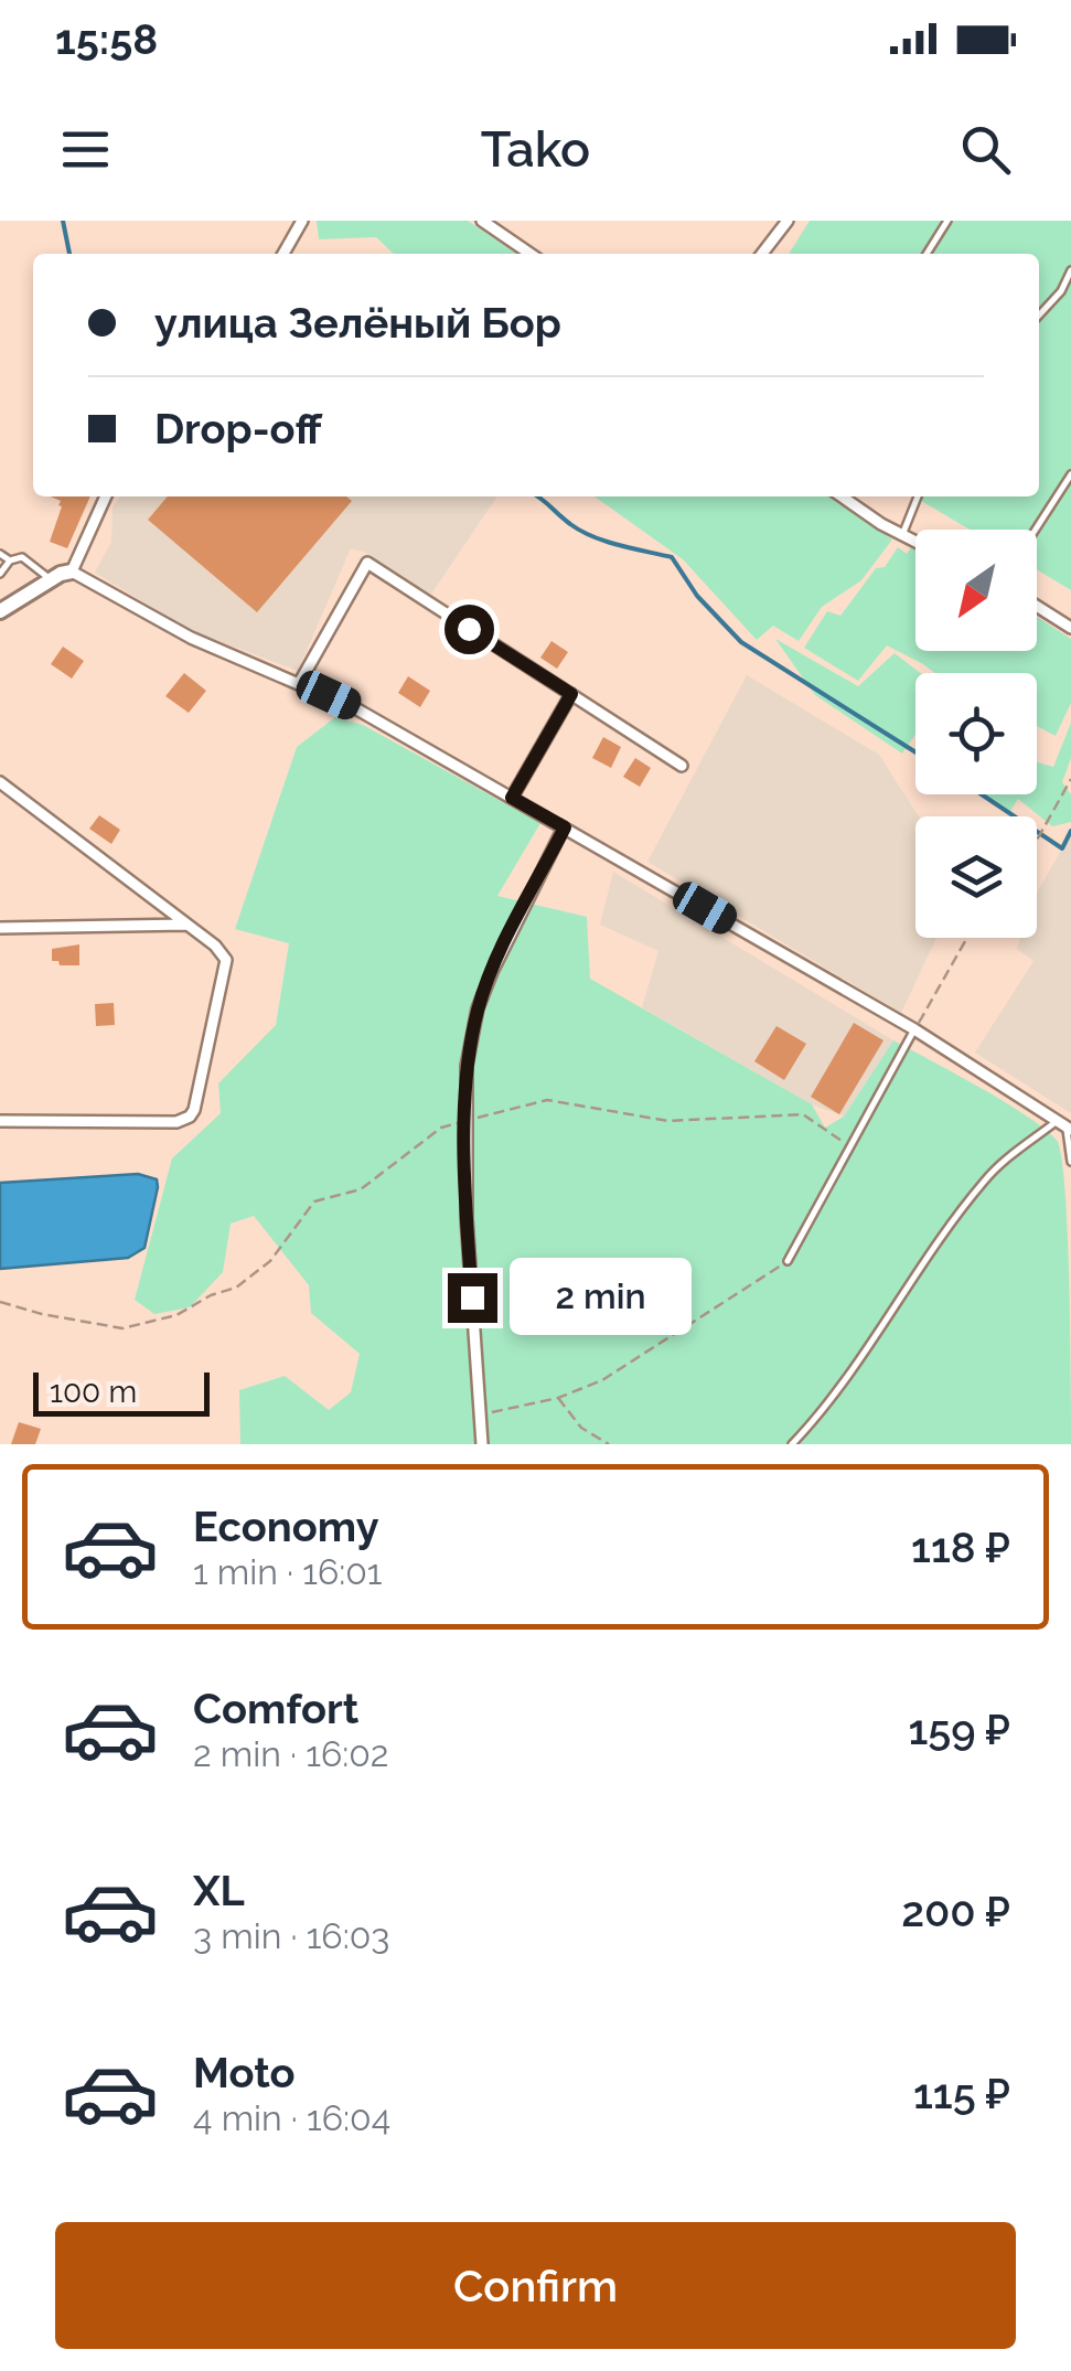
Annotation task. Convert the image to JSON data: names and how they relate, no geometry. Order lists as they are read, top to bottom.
{
  "scale_bar": "100 m",
  "north": "bottom left",
  "page": {
    "status": "15:58",
    "header": "Tako",
    "banner": ["улица Зелёный Бор", "Drop-off"],
    "bubble": "2 min",
    "scale": "100 m",
    "list": [
      {
        "name": "Economy",
        "note": "1 min · 16:01",
        "value": "118 ₽"
      },
      {
        "name": "Comfort",
        "note": "2 min · 16:02",
        "value": "159 ₽"
      },
      {
        "name": "XL",
        "note": "3 min · 16:03",
        "value": "200 ₽"
      },
      {
        "name": "Moto",
        "note": "4 min · 16:04",
        "value": "115 ₽"
      }
    ],
    "buttons": "Confirm"
  }
}
